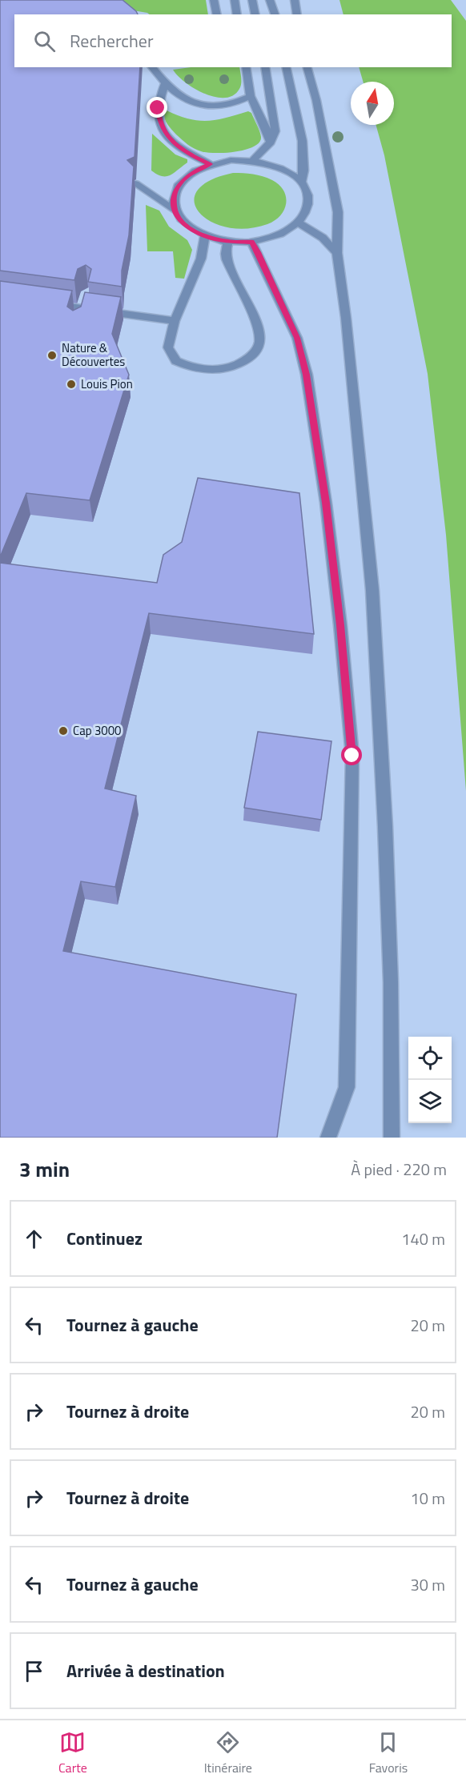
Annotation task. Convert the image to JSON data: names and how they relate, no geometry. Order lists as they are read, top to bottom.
{
  "places": ["Nature & Découvertes", "Louis Pion", "Cap 3000"],
  "north": "top",
  "page": {
    "search": "Rechercher",
    "heading": ["3 min", "À pied · 220 m"],
    "list": [
      ["Continuez", "140 m"],
      ["Tournez à gauche", "20 m"],
      ["Tournez à droite", "20 m"],
      ["Tournez à droite", "10 m"],
      ["Tournez à gauche", "30 m"],
      "Arrivée à destination"
    ],
    "nav": ["Carte", "Itinéraire", "Favoris"]
  }
}
